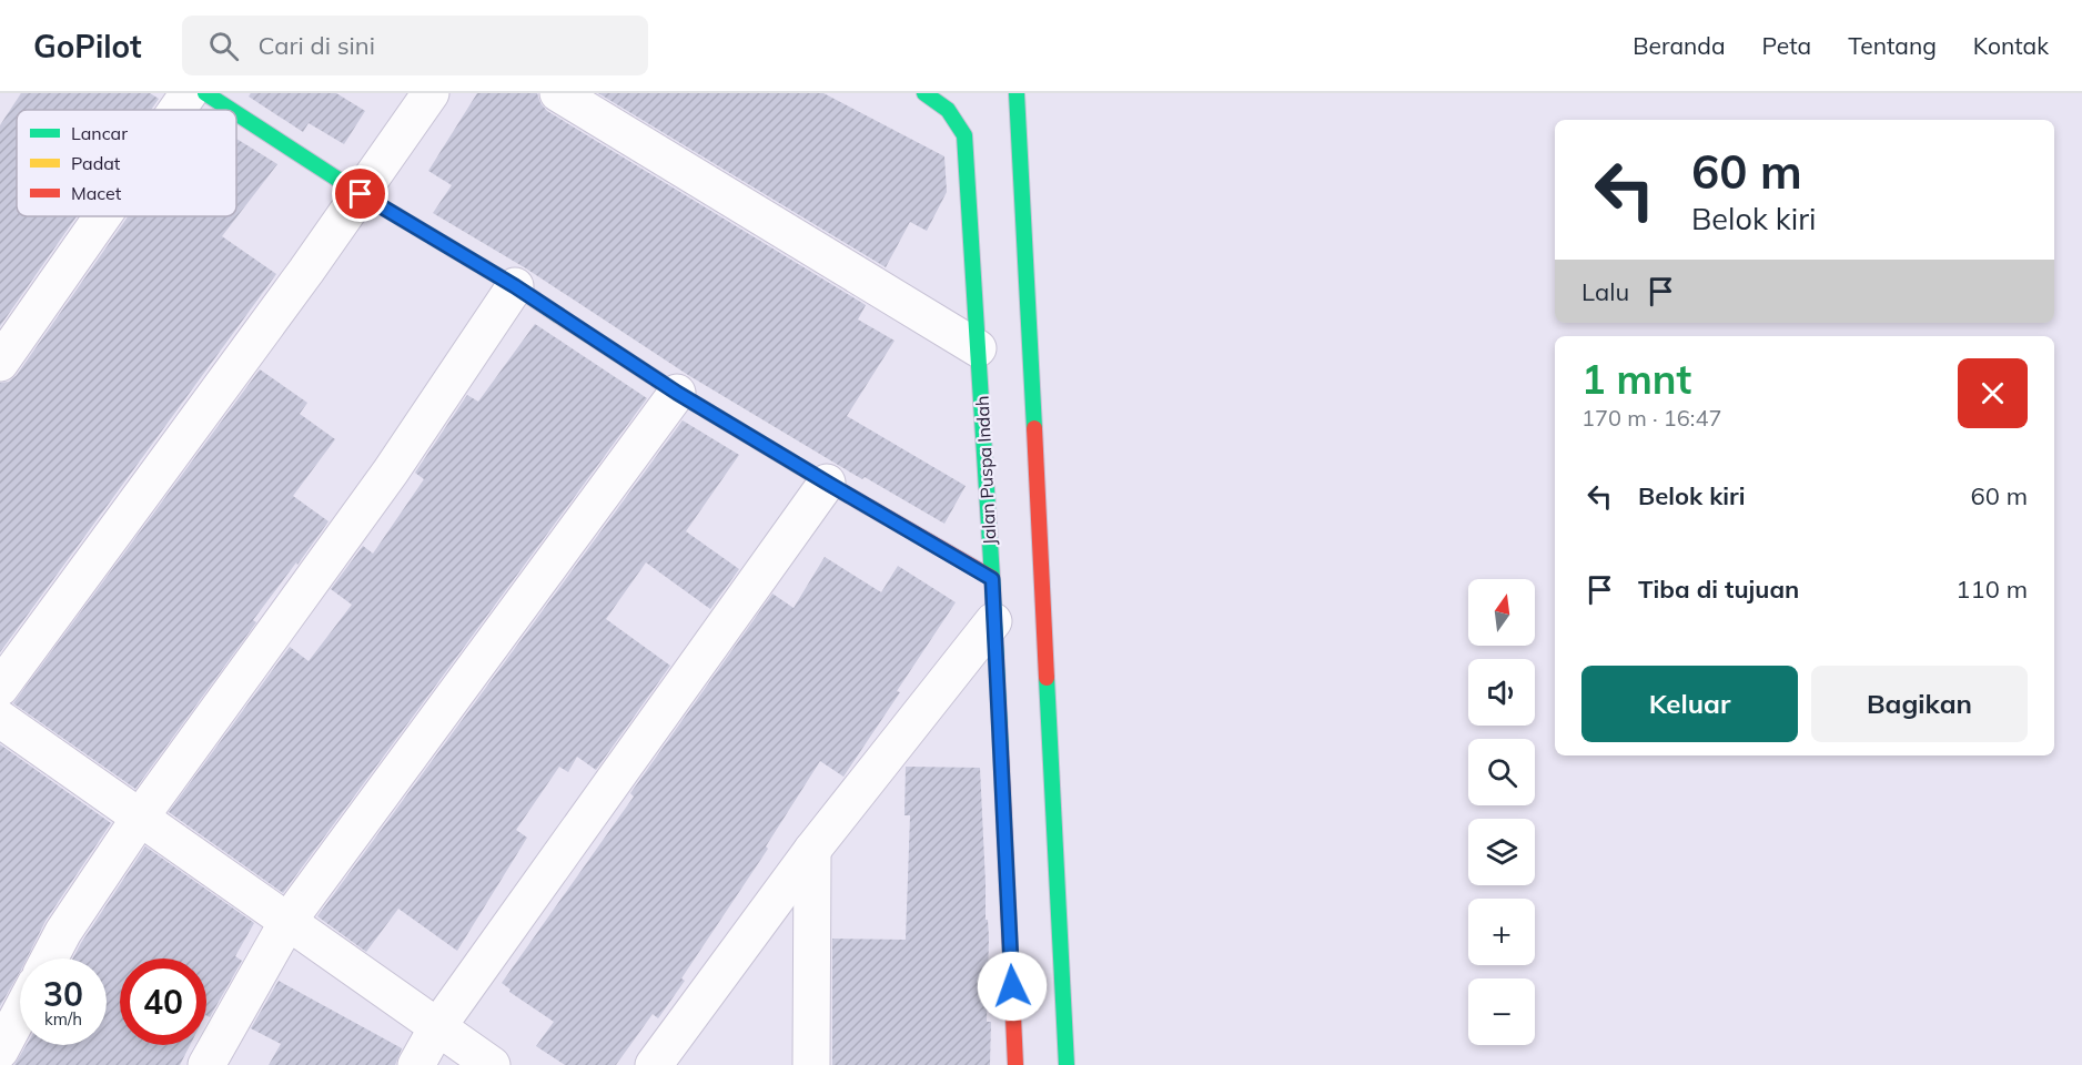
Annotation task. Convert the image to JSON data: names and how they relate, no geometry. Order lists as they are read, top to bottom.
{
  "streets": {
    "street": ["Jalan Puspa Indah"]
  },
  "legend": ["Lancar", "Padat", "Macet"],
  "north": "top",
  "page": {
    "header": "GoPilot",
    "search": "Cari di sini",
    "nav": [
      "Beranda",
      "Peta",
      "Tentang",
      "Kontak"
    ],
    "turn": ["60 m", "Belok kiri"],
    "then": "Lalu",
    "heading": ["1 mnt", "170 m · 16:47"],
    "list": [
      {
        "name": "Belok kiri",
        "value": "60 m"
      },
      {
        "name": "Tiba di tujuan",
        "value": "110 m"
      }
    ],
    "map_buttons": ["+", "−"],
    "buttons": ["Keluar", "Bagikan"],
    "speed": "30 km/h",
    "limit": "40"
  }
}
